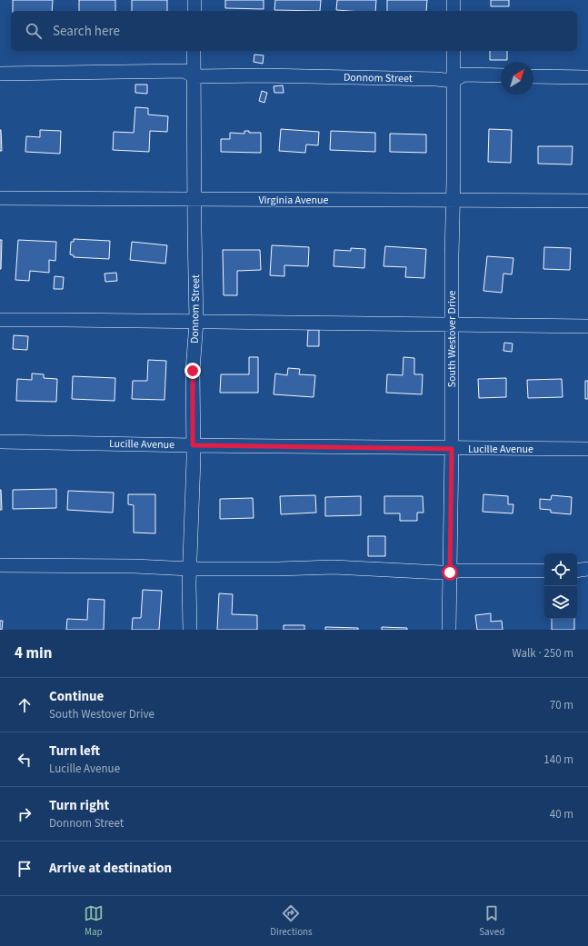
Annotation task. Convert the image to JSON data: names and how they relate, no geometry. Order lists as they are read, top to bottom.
{
  "streets": {
    "street": [
      "Donnom Street",
      "Virginia Avenue",
      "South Westover Drive",
      "Lucille Avenue"
    ]
  },
  "crossings": [
    ["Donnom Street", "Virginia Avenue"],
    ["Donnom Street", "South Westover Drive"],
    ["Donnom Street", "Lucille Avenue"],
    ["Virginia Avenue", "South Westover Drive"],
    ["South Westover Drive", "Lucille Avenue"]
  ],
  "north": "top right",
  "page": {
    "search": "Search here",
    "heading": ["4 min", "Walk · 250 m"],
    "list": [
      ["Continue", "South Westover Drive", "70 m"],
      ["Turn left", "Lucille Avenue", "140 m"],
      ["Turn right", "Donnom Street", "40 m"],
      "Arrive at destination"
    ],
    "nav": ["Map", "Directions", "Saved"]
  }
}
